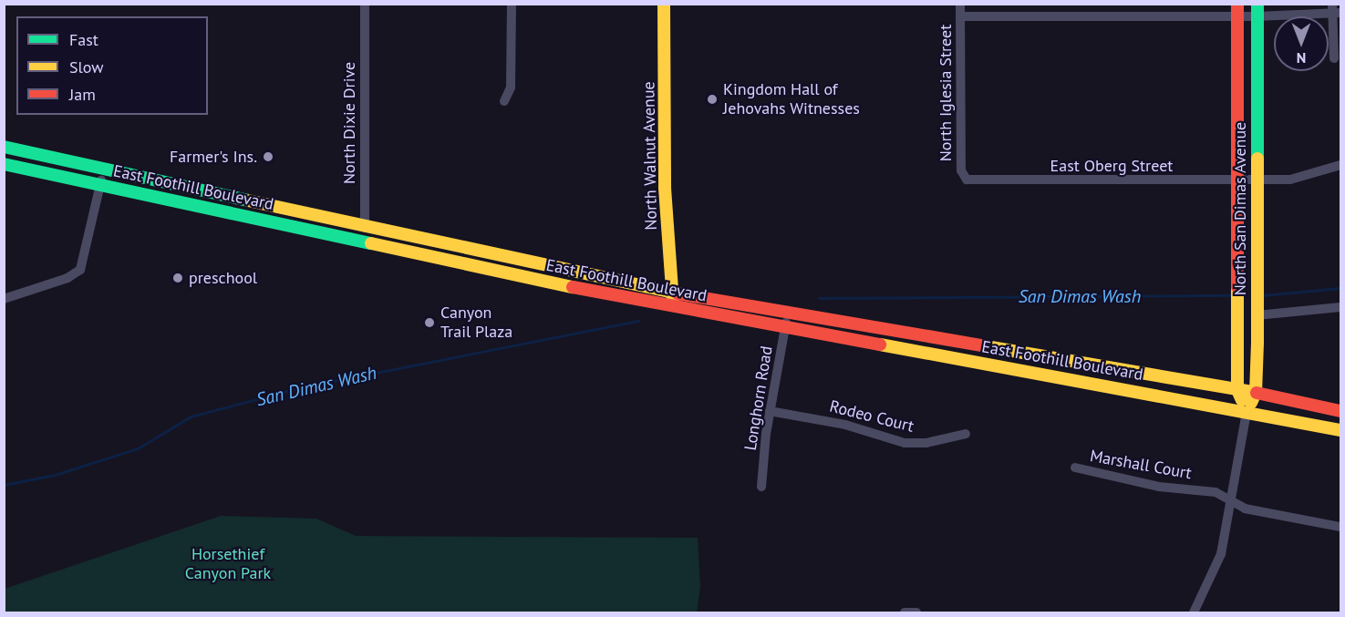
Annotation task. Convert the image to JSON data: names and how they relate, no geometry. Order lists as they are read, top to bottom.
{
  "streets": {
    "main road": ["North Walnut Avenue", "East Foothill Boulevard", "North San Dimas Avenue"],
    "street": [
      "North Iglesia Street",
      "North Dixie Drive",
      "East Oberg Street",
      "Longhorn Road",
      "Rodeo Court",
      "Marshall Court"
    ]
  },
  "crossings": [
    ["North Iglesia Street", "East Oberg Street"],
    ["North Dixie Drive", "East Foothill Boulevard"],
    ["North Walnut Avenue", "East Foothill Boulevard"],
    ["East Oberg Street", "North San Dimas Avenue"],
    ["East Foothill Boulevard", "North San Dimas Avenue"],
    ["East Foothill Boulevard", "Longhorn Road"],
    ["North San Dimas Avenue", "Marshall Court"],
    ["Longhorn Road", "Rodeo Court"]
  ],
  "water": ["San Dimas Wash"],
  "parks": ["Horsethief Canyon Park"],
  "places": [
    "Kingdom Hall of Jehovahs Witnesses",
    "Farmer's Ins.",
    "preschool",
    "Canyon Trail Plaza"
  ],
  "legend": ["Fast", "Slow", "Jam"],
  "north": "bottom"
}
